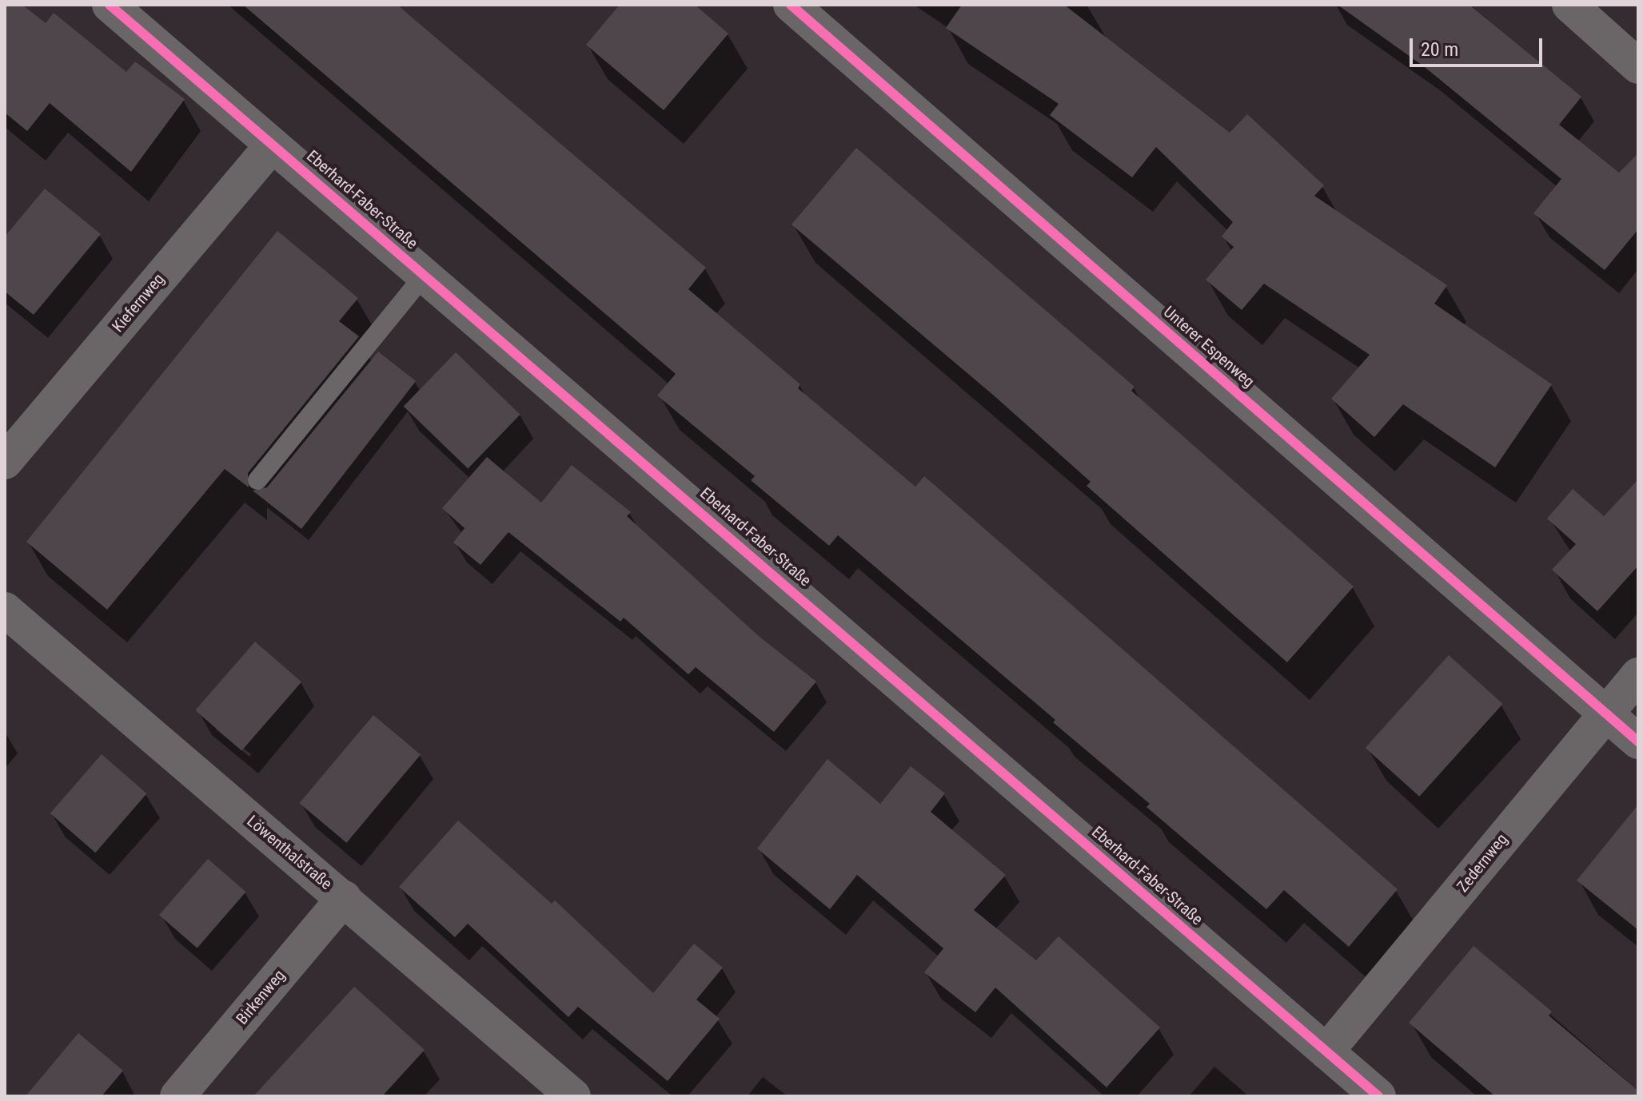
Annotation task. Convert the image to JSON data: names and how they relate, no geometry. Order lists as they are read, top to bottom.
{
  "streets": {
    "street": [
      "Eberhard-Faber-Straße",
      "Kiefernweg",
      "Unterer Espenweg",
      "Löwenthalstraße",
      "Zedernweg",
      "Birkenweg"
    ]
  },
  "crossings": [
    ["Eberhard-Faber-Straße", "Kiefernweg"],
    ["Eberhard-Faber-Straße", "Zedernweg"],
    ["Unterer Espenweg", "Zedernweg"],
    ["Löwenthalstraße", "Birkenweg"]
  ],
  "scale_bar": "20 m"
}
